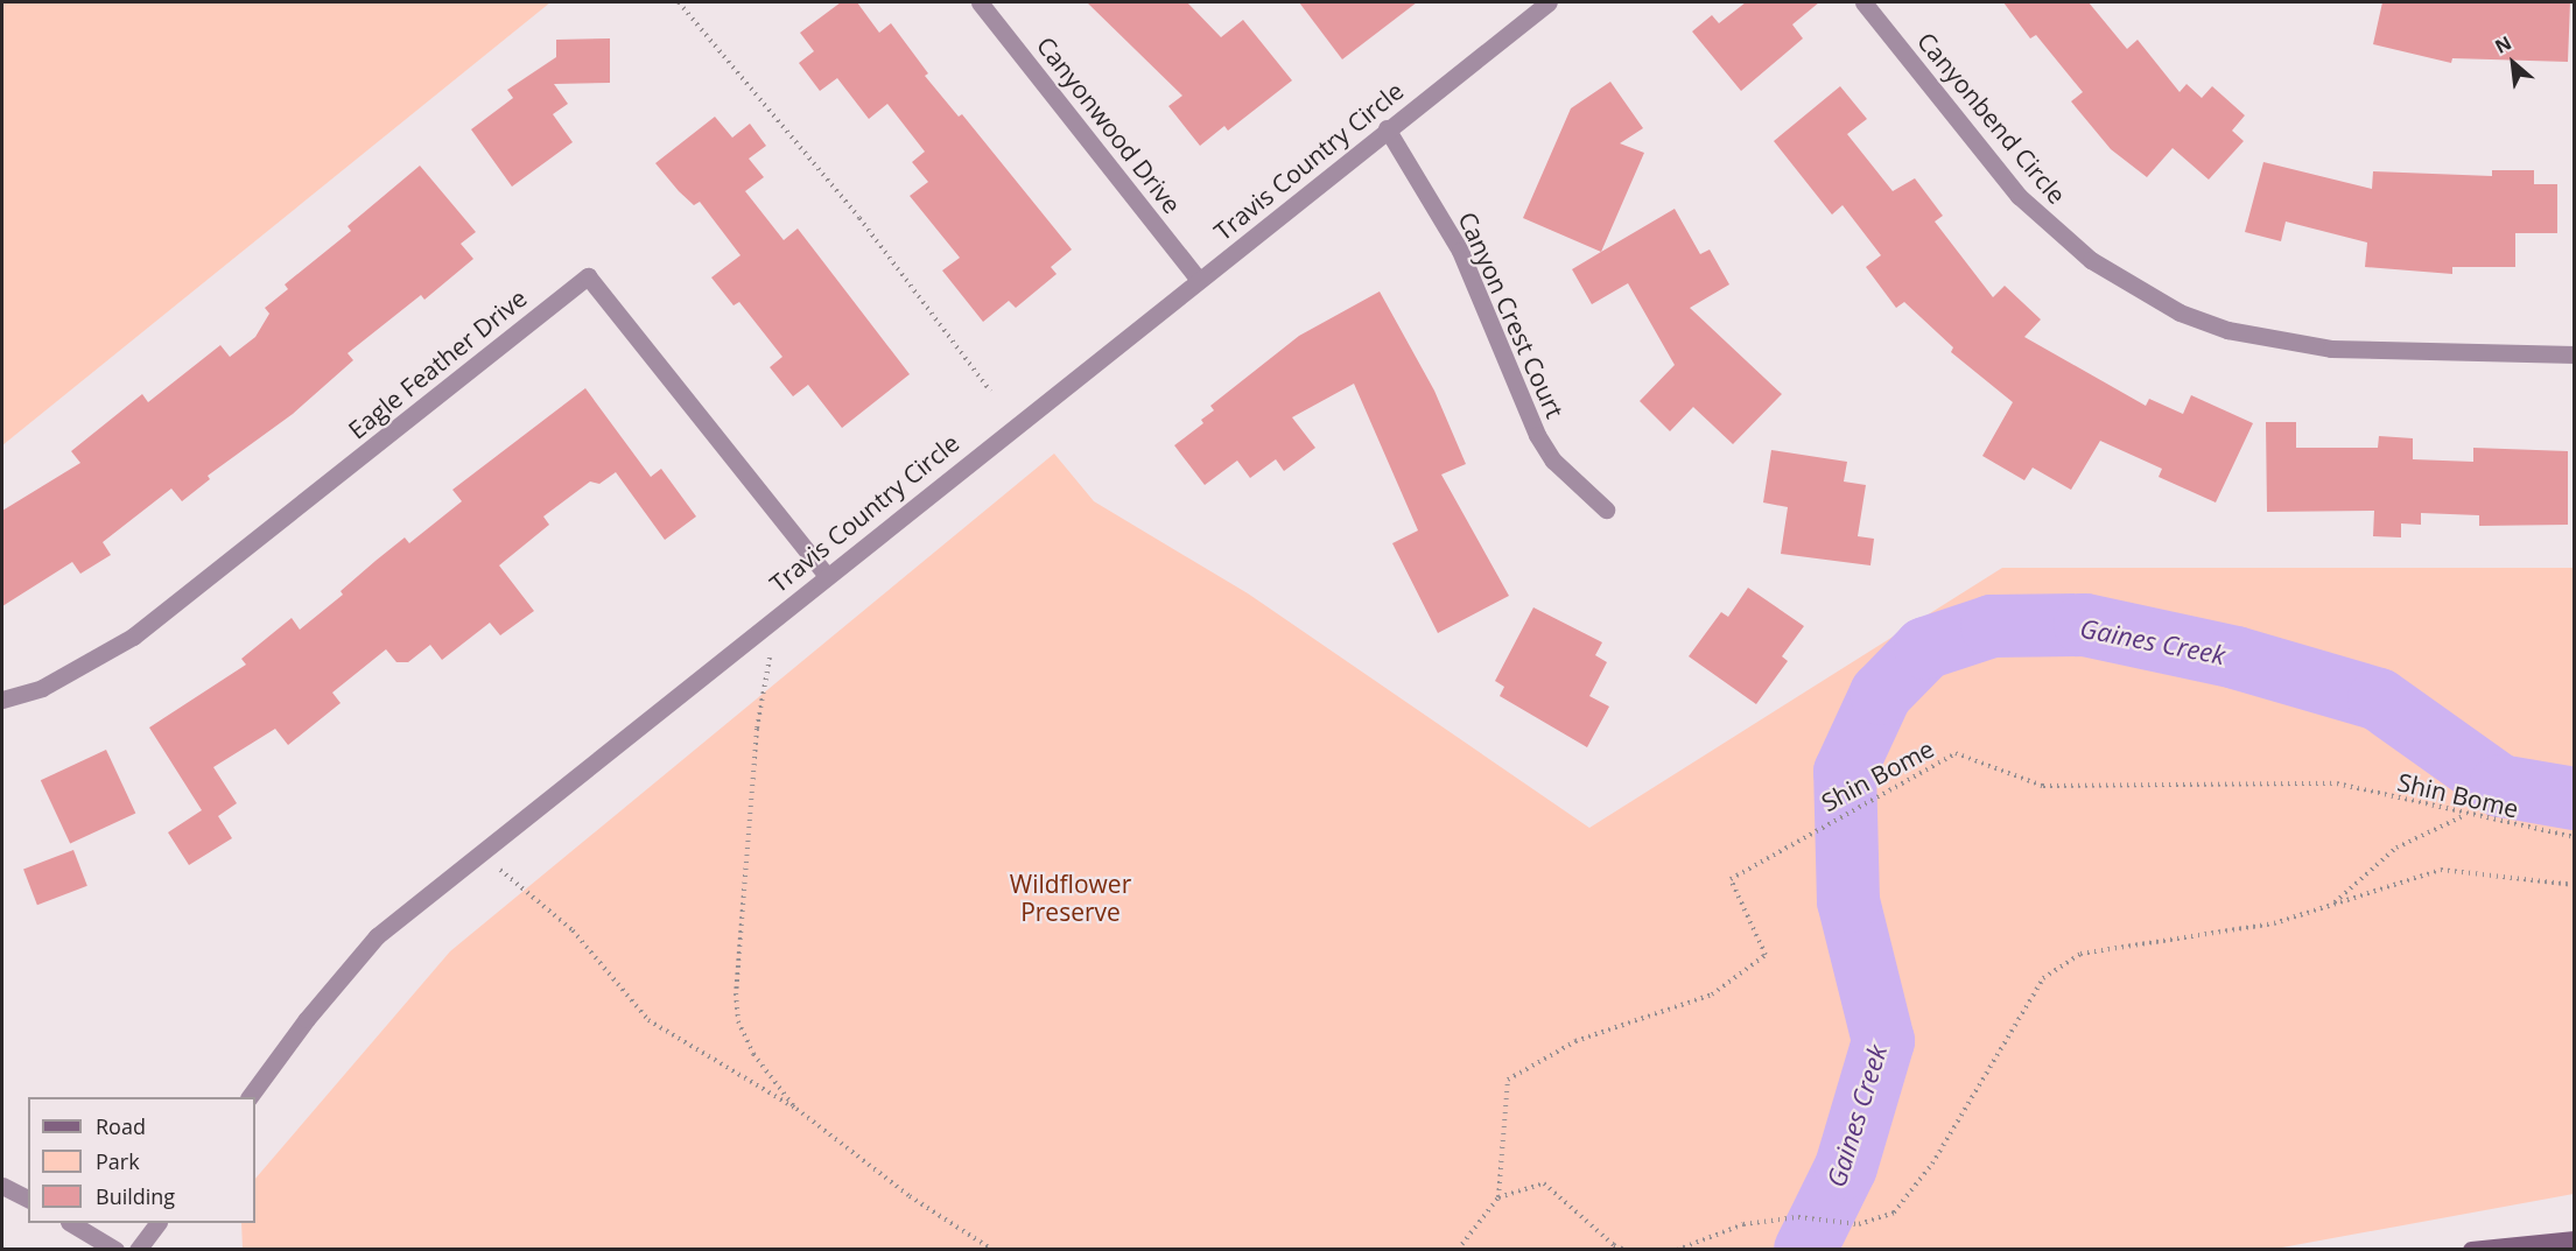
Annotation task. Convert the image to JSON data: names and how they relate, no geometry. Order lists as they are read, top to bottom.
{
  "streets": {
    "street": [
      "Canyonbend Circle",
      "Canyonwood Drive",
      "Travis Country Circle",
      "Canyon Crest Court",
      "Eagle Feather Drive"
    ],
    "path": ["Shin Bome"]
  },
  "crossings": [
    ["Canyonwood Drive", "Travis Country Circle"],
    ["Travis Country Circle", "Canyon Crest Court"],
    ["Travis Country Circle", "Eagle Feather Drive"]
  ],
  "water": ["Gaines Creek"],
  "parks": ["Wildflower Preserve"],
  "legend": ["Road", "Park", "Building"],
  "north": "top left"
}
